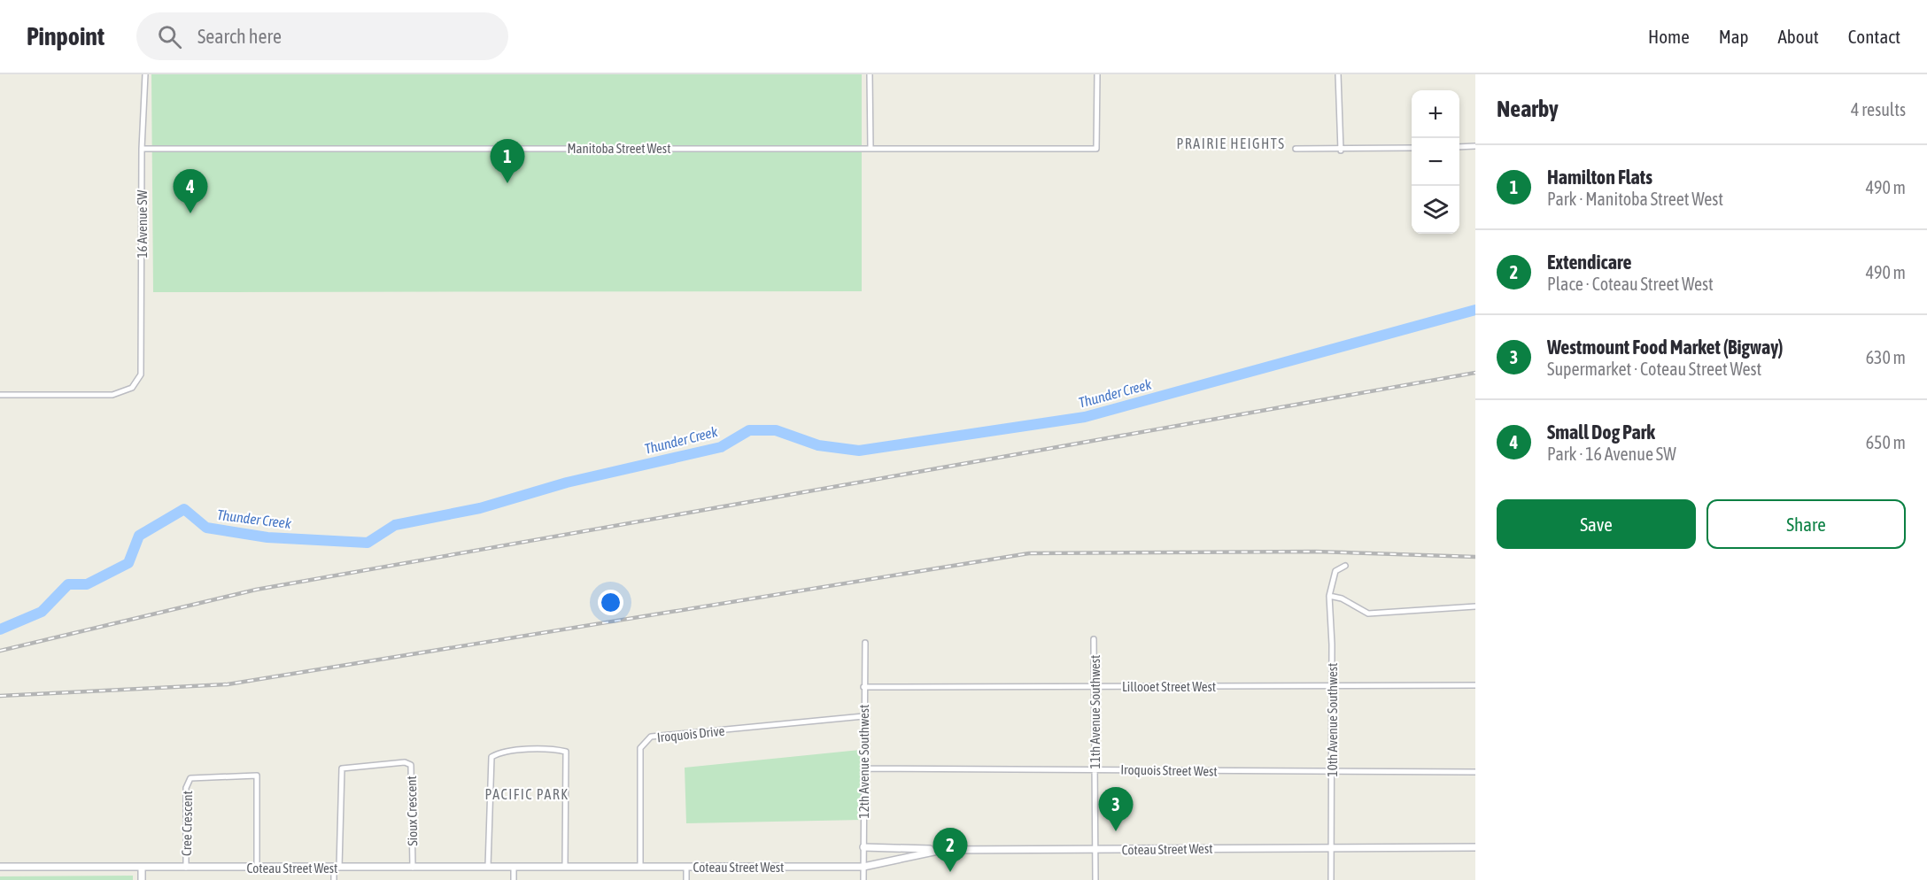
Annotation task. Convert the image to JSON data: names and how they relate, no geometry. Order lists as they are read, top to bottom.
{
  "streets": {
    "street": [
      "Manitoba Street West",
      "16 Avenue SW",
      "Lillooet Street West",
      "11th Avenue Southwest",
      "10th Avenue Southwest",
      "Iroquois Drive",
      "12th Avenue Southwest",
      "Iroquois Street West",
      "Sioux Crescent",
      "Cree Crescent",
      "Coteau Street West"
    ]
  },
  "crossings": [
    ["Manitoba Street West", "16 Avenue SW"],
    ["Lillooet Street West", "11th Avenue Southwest"],
    ["Lillooet Street West", "10th Avenue Southwest"],
    ["Lillooet Street West", "12th Avenue Southwest"],
    ["11th Avenue Southwest", "Iroquois Street West"],
    ["11th Avenue Southwest", "Coteau Street West"],
    ["10th Avenue Southwest", "Iroquois Street West"],
    ["10th Avenue Southwest", "Coteau Street West"],
    ["Iroquois Drive", "12th Avenue Southwest"],
    ["Iroquois Drive", "Coteau Street West"],
    ["12th Avenue Southwest", "Iroquois Street West"],
    ["12th Avenue Southwest", "Coteau Street West"],
    ["Sioux Crescent", "Coteau Street West"],
    ["Cree Crescent", "Coteau Street West"]
  ],
  "districts": ["PRAIRIE HEIGHTS", "PACIFIC PARK"],
  "water": ["Thunder Creek"],
  "page": {
    "header": "Pinpoint",
    "search": "Search here",
    "nav": [
      "Home",
      "Map",
      "About",
      "Contact"
    ],
    "heading": ["Nearby", "4 results"],
    "map_buttons": ["+", "−"],
    "pins": [
      "1",
      "4",
      "3",
      "2"
    ],
    "list": [
      {
        "mark": "1",
        "name": "Hamilton Flats",
        "note": "Park · Manitoba Street West",
        "value": "490 m"
      },
      {
        "mark": "2",
        "name": "Extendicare",
        "note": "Place · Coteau Street West",
        "value": "490 m"
      },
      {
        "mark": "3",
        "name": "Westmount Food Market (Bigway)",
        "note": "Supermarket · Coteau Street West",
        "value": "630 m"
      },
      {
        "mark": "4",
        "name": "Small Dog Park",
        "note": "Park · 16 Avenue SW",
        "value": "650 m"
      }
    ],
    "buttons": ["Save", "Share"]
  }
}
